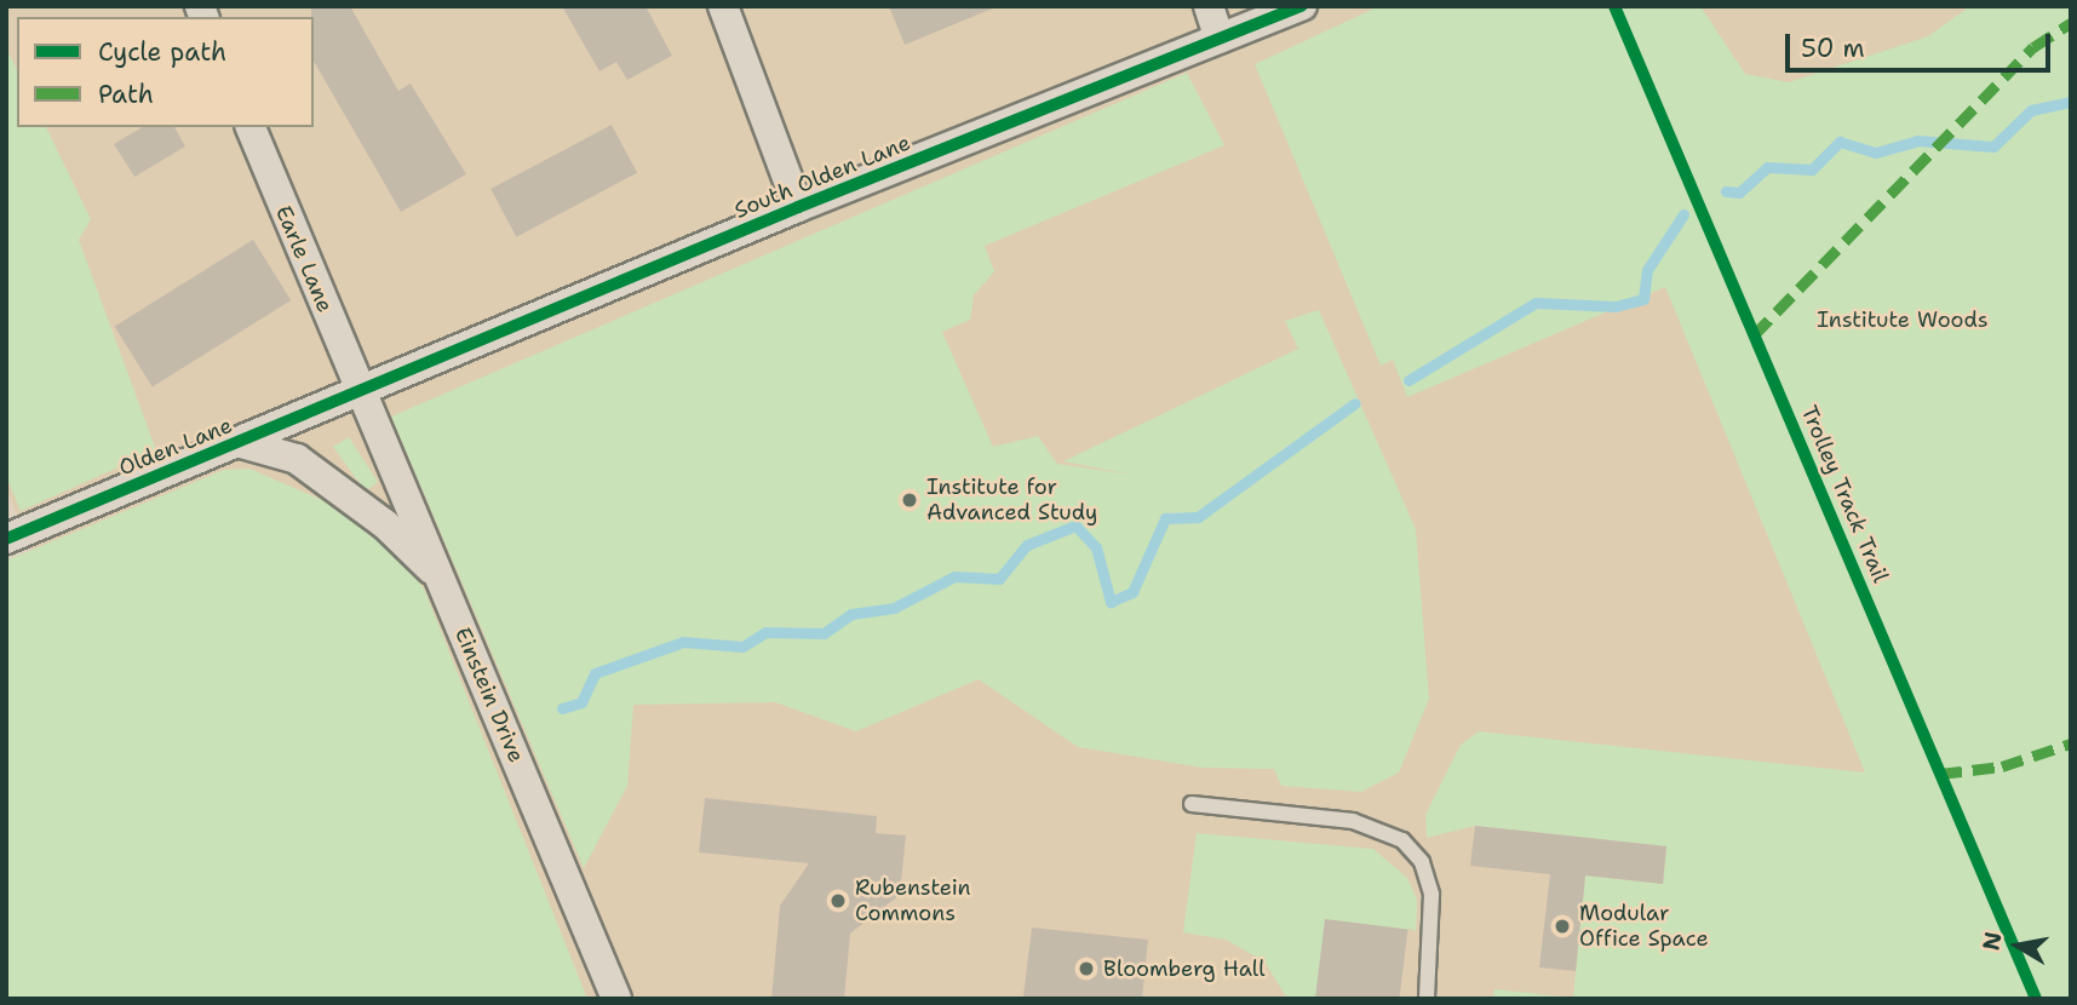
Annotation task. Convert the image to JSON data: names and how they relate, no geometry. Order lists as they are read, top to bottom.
{
  "streets": {
    "street": [
      "South Olden Lane",
      "Earle Lane",
      "Olden Lane",
      "Einstein Drive"
    ],
    "cycle path": ["Trolley Track Trail"]
  },
  "crossings": [
    ["South Olden Lane", "Earle Lane"],
    ["South Olden Lane", "Olden Lane"],
    ["South Olden Lane", "Einstein Drive"],
    ["Earle Lane", "Olden Lane"],
    ["Earle Lane", "Einstein Drive"],
    ["Olden Lane", "Einstein Drive"]
  ],
  "parks": ["Institute Woods"],
  "places": [
    "Institute for Advanced Study",
    "Rubenstein Commons",
    "Modular Office Space",
    "Bloomberg Hall"
  ],
  "legend": ["Cycle path", "Path"],
  "scale_bar": "50 m",
  "north": "left"
}
